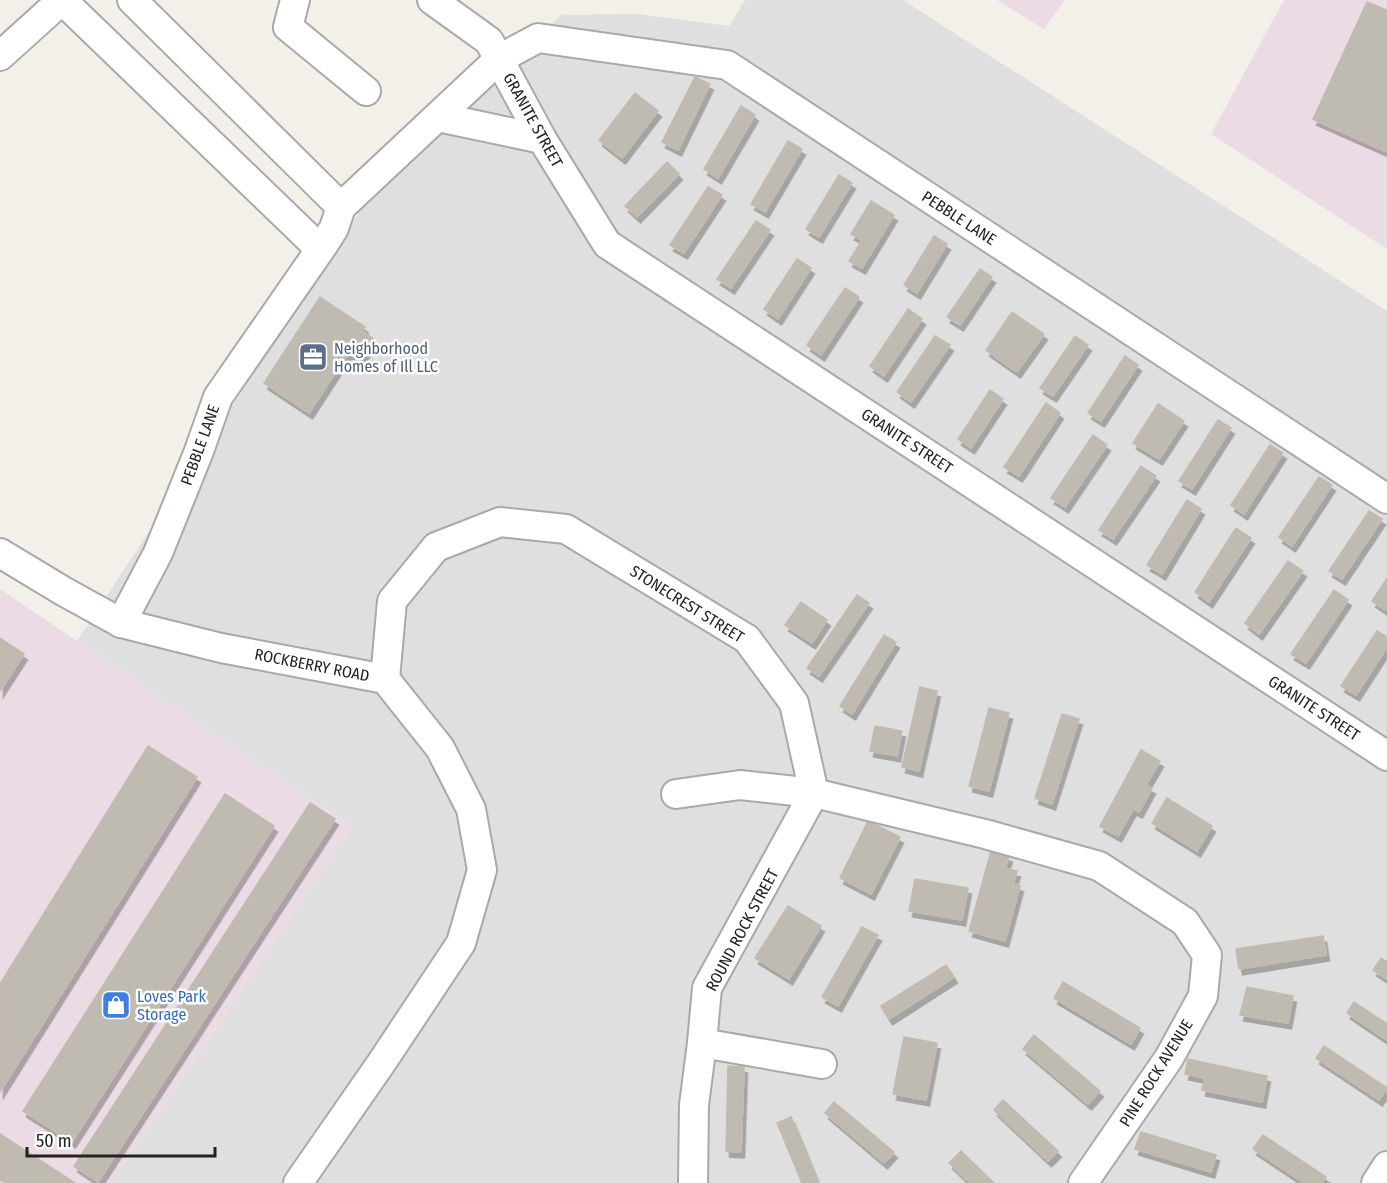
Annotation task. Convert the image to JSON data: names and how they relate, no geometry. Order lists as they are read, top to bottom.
{
  "streets": {
    "street": [
      "GRANITE STREET",
      "PEBBLE LANE",
      "STONECREST STREET",
      "ROCKBERRY ROAD",
      "ROUND ROCK STREET",
      "PINE ROCK AVENUE"
    ]
  },
  "crossings": [
    ["GRANITE STREET", "PEBBLE LANE"],
    ["PEBBLE LANE", "ROCKBERRY ROAD"],
    ["STONECREST STREET", "ROCKBERRY ROAD"],
    ["STONECREST STREET", "ROUND ROCK STREET"],
    ["STONECREST STREET", "PINE ROCK AVENUE"],
    ["ROUND ROCK STREET", "PINE ROCK AVENUE"]
  ],
  "places": {
    "office": ["Neighborhood Homes of Ill LLC"],
    "shop": ["Loves Park Storage"]
  },
  "scale_bar": "50 m"
}
